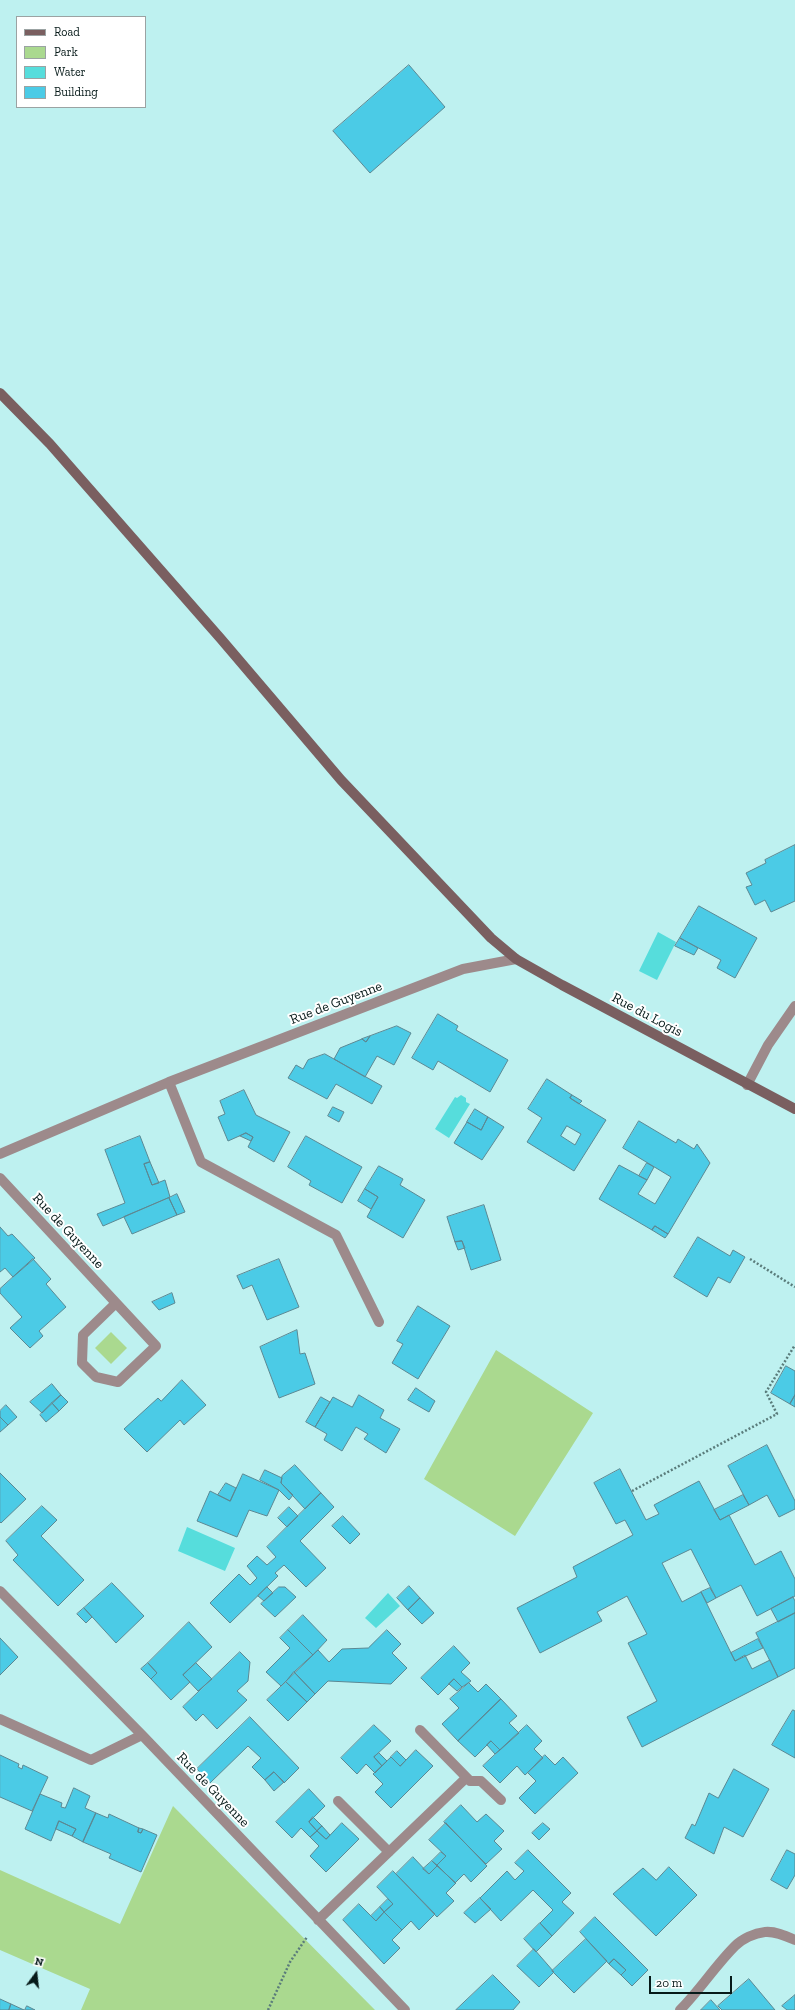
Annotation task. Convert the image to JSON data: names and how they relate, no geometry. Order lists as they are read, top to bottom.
{
  "streets": {
    "street": ["Rue de Guyenne", "Rue du Logis"]
  },
  "crossings": [
    ["Rue de Guyenne", "Rue du Logis"]
  ],
  "legend": [
    "Road",
    "Park",
    "Water",
    "Building"
  ],
  "scale_bar": "20 m",
  "north": "top"
}
